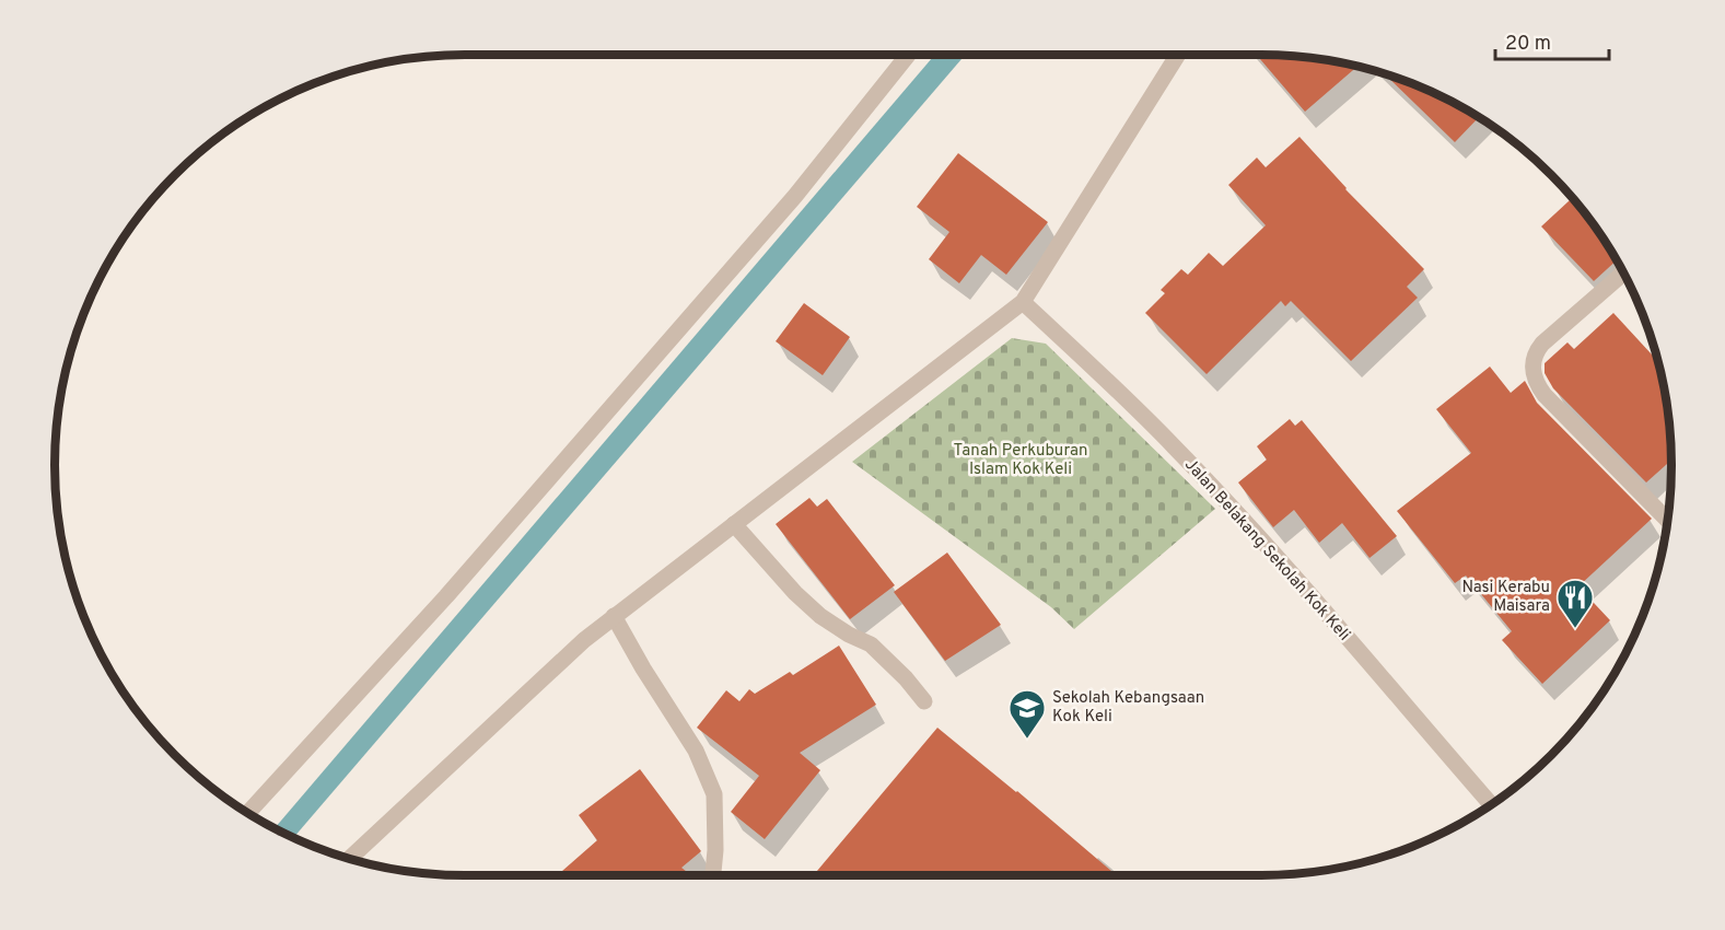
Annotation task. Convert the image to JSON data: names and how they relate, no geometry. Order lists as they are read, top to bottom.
{
  "streets": {
    "street": ["Jalan Belakang Sekolah Kok Keli"]
  },
  "parks": ["Tanah Perkuburan Islam Kok Keli"],
  "places": {
    "restaurant": ["Nasi Kerabu Maisara"],
    "school or university": ["Sekolah Kebangsaan Kok Keli"]
  },
  "scale_bar": "20 m"
}
